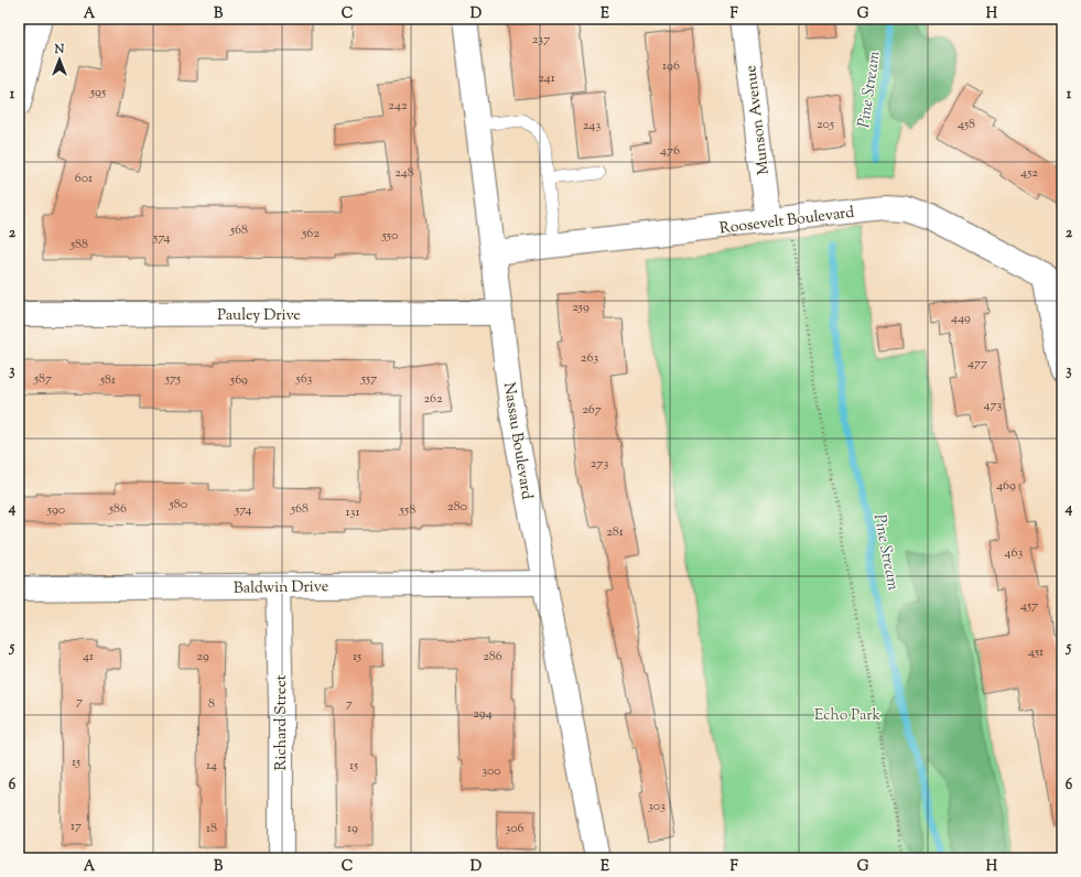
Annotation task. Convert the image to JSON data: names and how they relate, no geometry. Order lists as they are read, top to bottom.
{
  "streets": {
    "street": [
      "Munson Avenue",
      "Roosevelt Boulevard",
      "Pauley Drive",
      "Nassau Boulevard",
      "Baldwin Drive",
      "Richard Street"
    ]
  },
  "crossings": [
    ["Munson Avenue", "Roosevelt Boulevard"],
    ["Roosevelt Boulevard", "Nassau Boulevard"],
    ["Pauley Drive", "Nassau Boulevard"],
    ["Nassau Boulevard", "Baldwin Drive"],
    ["Baldwin Drive", "Richard Street"]
  ],
  "water": ["Pine Stream"],
  "parks": ["Echo Park"],
  "house_numbers": [
    "237",
    "196",
    "241",
    "595",
    "242",
    "205",
    "458",
    "243",
    "476",
    "248",
    "452",
    "601",
    "568",
    "562",
    "550",
    "574",
    "588",
    "259",
    "449",
    "263",
    "477",
    "587",
    "575",
    "563",
    "557",
    "581",
    "569",
    "262",
    "473",
    "267",
    "273",
    "469",
    "580",
    "280",
    "586",
    "568",
    "590",
    "574",
    "558",
    "131",
    "281",
    "463",
    "457",
    "451",
    "41",
    "29",
    "15",
    "286",
    "7",
    "8",
    "7",
    "294",
    "15",
    "14",
    "15",
    "300",
    "303",
    "17",
    "18",
    "19",
    "306"
  ],
  "north": "top",
  "grid": {
    "columns": [
      "A",
      "B",
      "C",
      "D",
      "E",
      "F",
      "G",
      "H"
    ],
    "rows": [
      "1",
      "2",
      "3",
      "4",
      "5",
      "6"
    ]
  }
}
